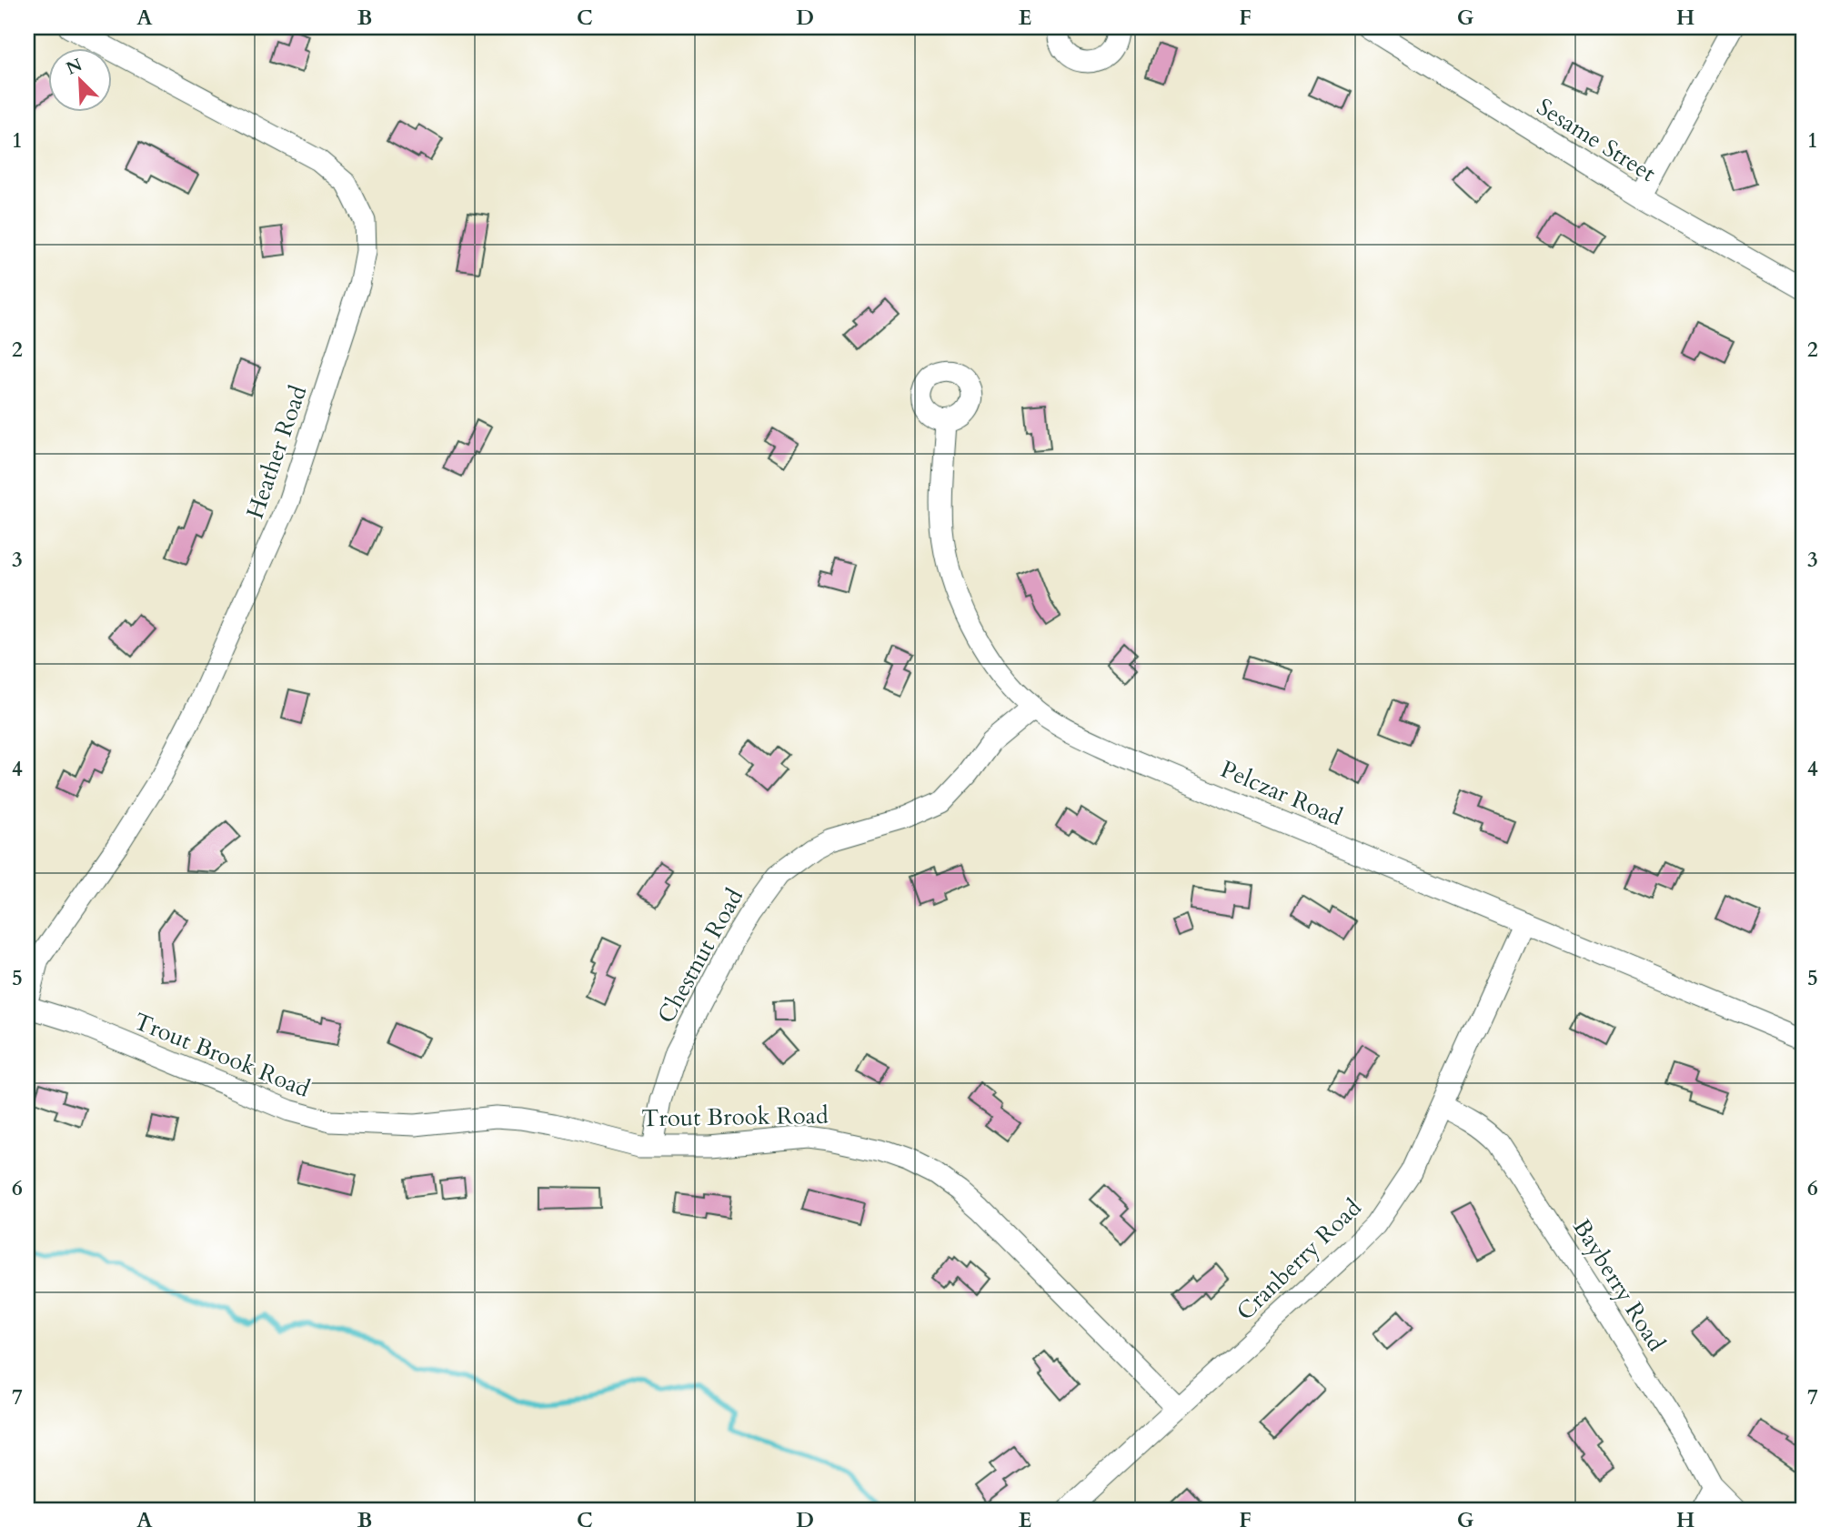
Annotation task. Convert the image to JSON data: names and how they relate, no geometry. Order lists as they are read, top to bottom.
{
  "streets": {
    "street": [
      "Sesame Street",
      "Heather Road",
      "Pelczar Road",
      "Chestnut Road",
      "Trout Brook Road",
      "Cranberry Road",
      "Bayberry Road"
    ]
  },
  "crossings": [
    ["Pelczar Road", "Chestnut Road"],
    ["Pelczar Road", "Cranberry Road"],
    ["Chestnut Road", "Trout Brook Road"],
    ["Trout Brook Road", "Cranberry Road"],
    ["Cranberry Road", "Bayberry Road"]
  ],
  "north": "top left",
  "grid": {
    "columns": [
      "A",
      "B",
      "C",
      "D",
      "E",
      "F",
      "G",
      "H"
    ],
    "rows": [
      "1",
      "2",
      "3",
      "4",
      "5",
      "6",
      "7"
    ]
  }
}
